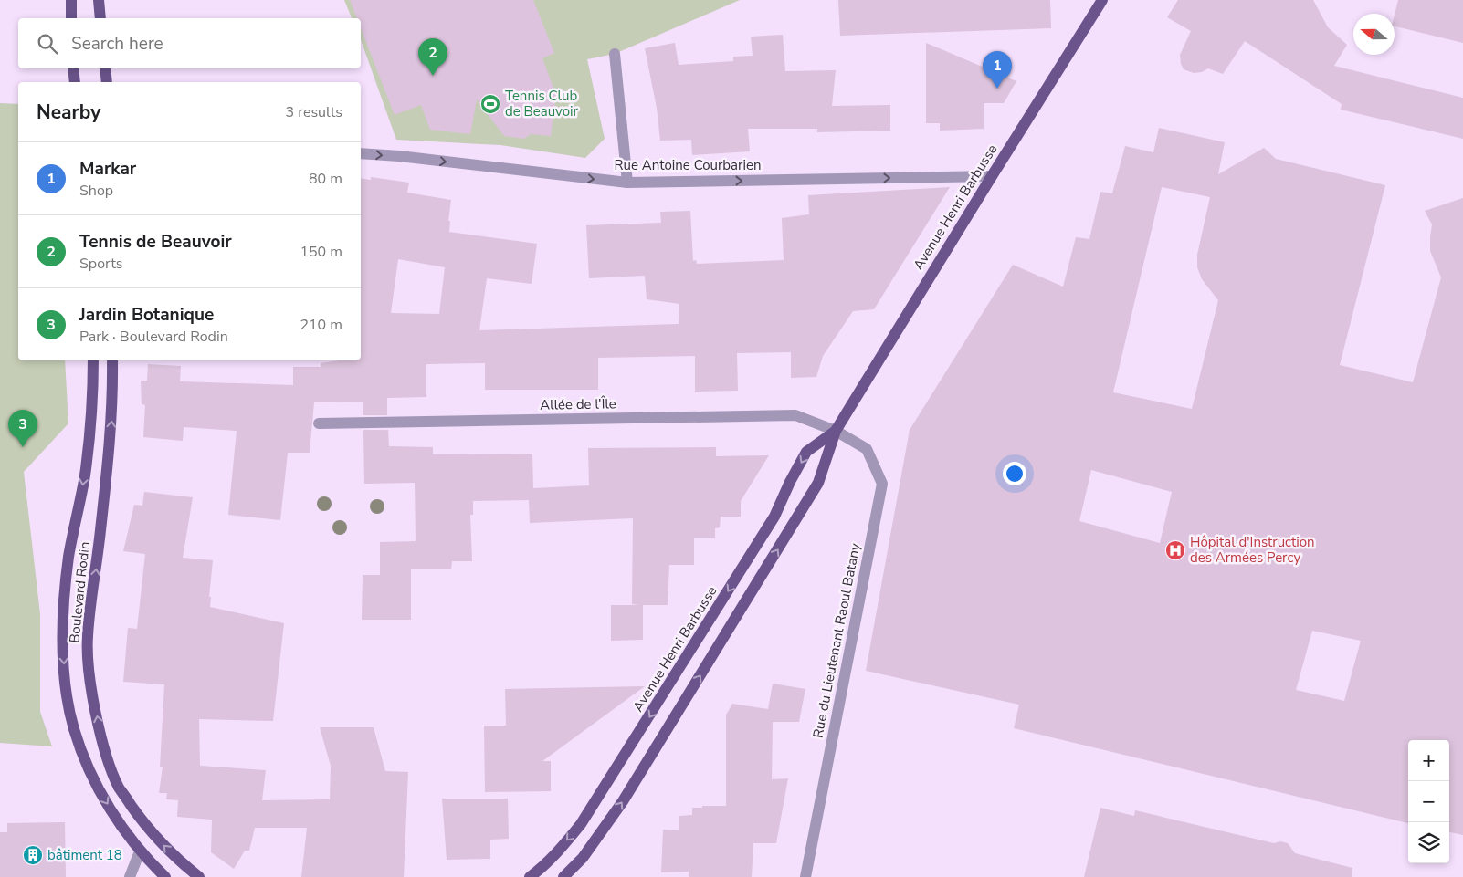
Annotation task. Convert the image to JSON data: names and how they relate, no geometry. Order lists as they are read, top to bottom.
{
  "streets": {
    "main road": ["Avenue Henri Barbusse", "Boulevard Rodin"],
    "street": ["Rue Antoine Courbarien", "Allée de l'Île", "Rue du Lieutenant Raoul Batany"]
  },
  "crossings": [
    ["Rue Antoine Courbarien", "Avenue Henri Barbusse"],
    ["Avenue Henri Barbusse", "Allée de l'Île"],
    ["Avenue Henri Barbusse", "Rue du Lieutenant Raoul Batany"],
    ["Allée de l'Île", "Rue du Lieutenant Raoul Batany"]
  ],
  "one_way": ["Rue Antoine Courbarien"],
  "places": {
    "sports": ["Tennis Club de Beauvoir"],
    "hospital": ["Hôpital d'Instruction des Armées Percy"],
    "building": ["bâtiment 18"]
  },
  "north": "left",
  "page": {
    "search": "Search here",
    "pins": ["2", "1", "3"],
    "heading": ["Nearby", "3 results"],
    "list": [
      {
        "mark": "1",
        "name": "Markar",
        "note": "Shop",
        "value": "80 m"
      },
      {
        "mark": "2",
        "name": "Tennis de Beauvoir",
        "note": "Sports",
        "value": "150 m"
      },
      {
        "mark": "3",
        "name": "Jardin Botanique",
        "note": "Park · Boulevard Rodin",
        "value": "210 m"
      }
    ],
    "map_buttons": ["+", "−"]
  }
}
